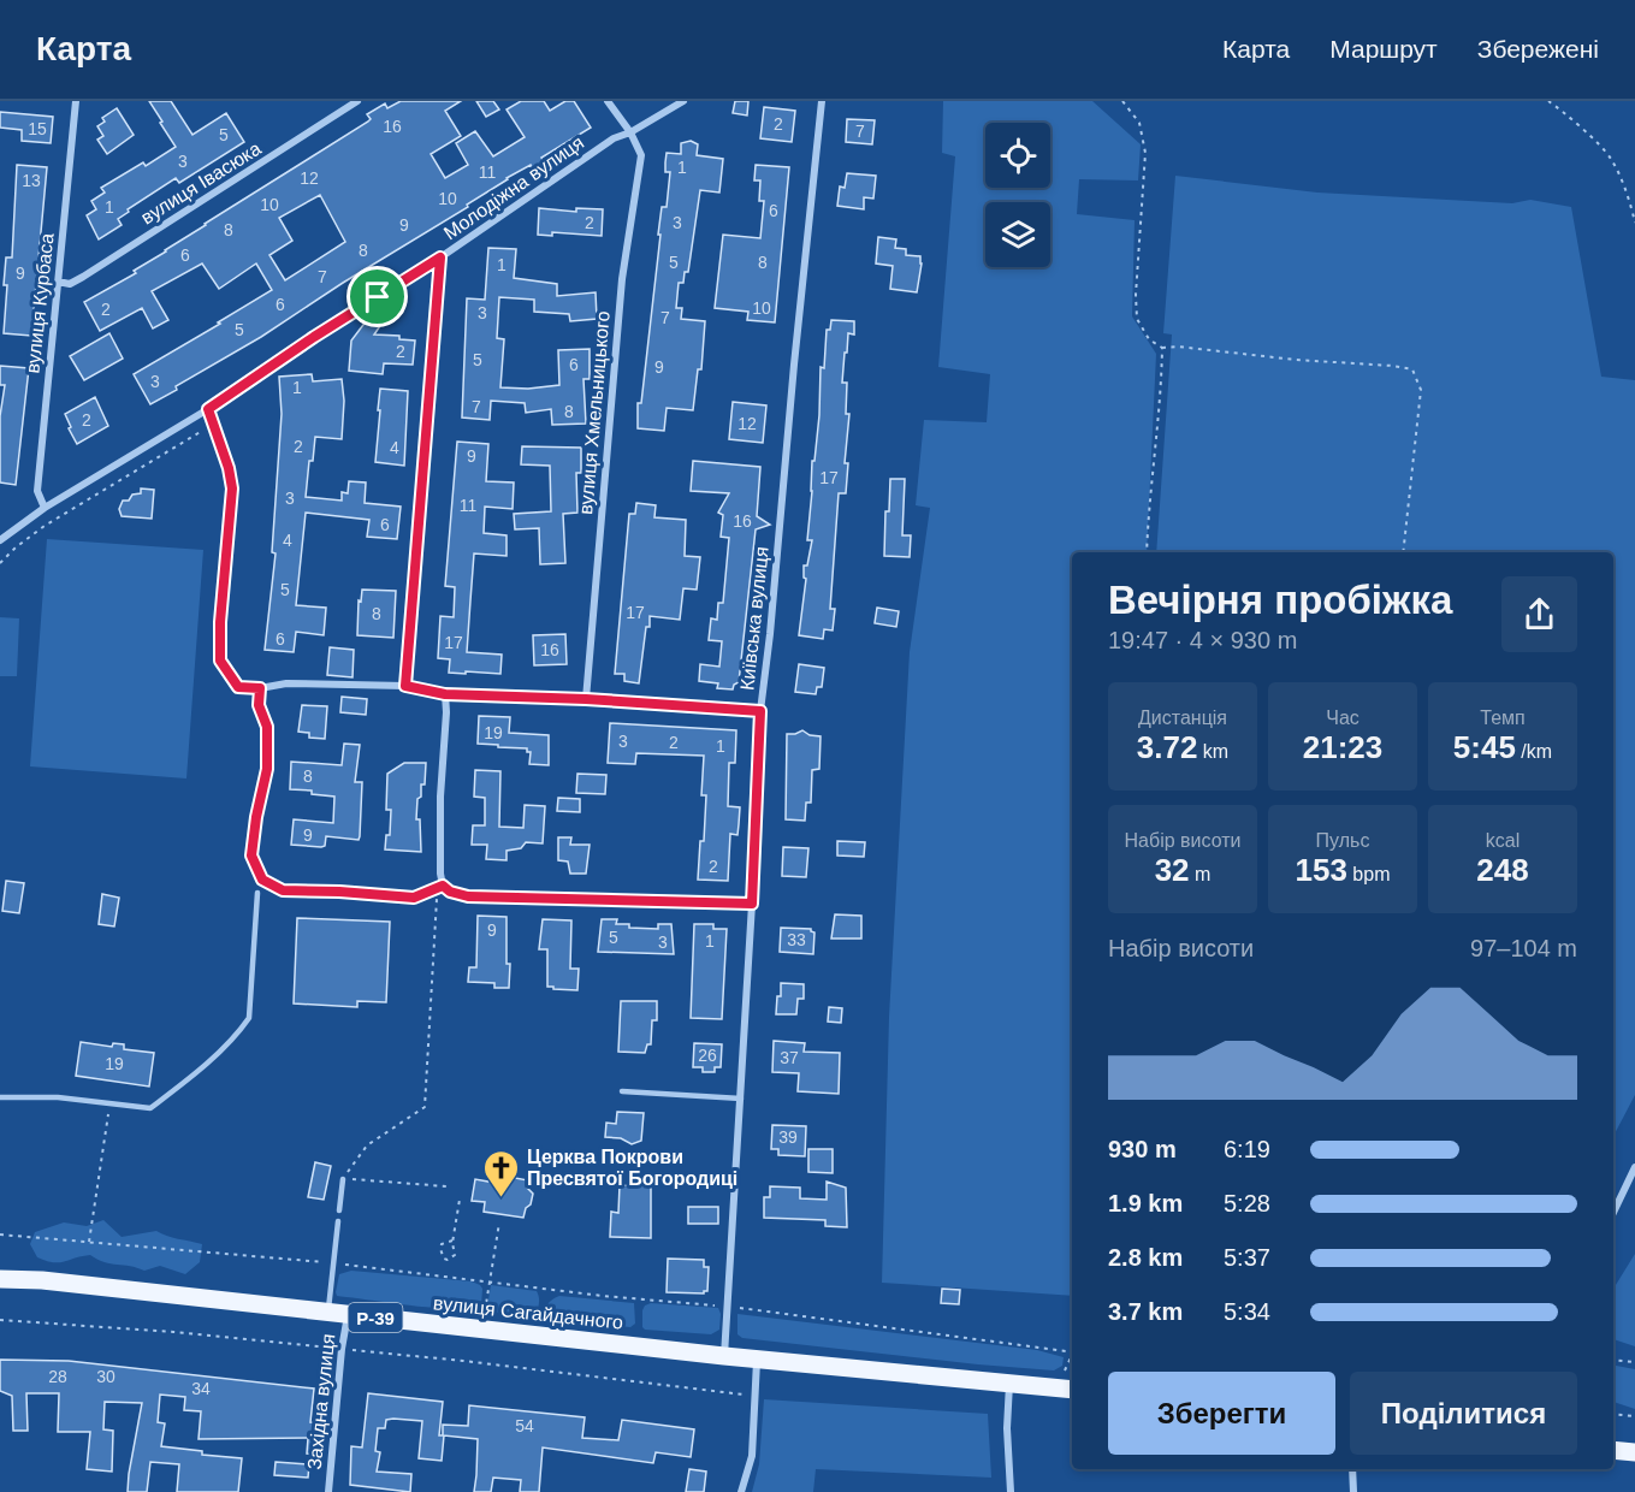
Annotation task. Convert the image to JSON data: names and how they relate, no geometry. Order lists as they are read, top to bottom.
{
  "streets": {
    "main road": ["вулиця Сагайдачного", "Р-39"],
    "street": [
      "вулиця Івасюка",
      "Молодіжна вулиця",
      "вулиця Курбаса",
      "вулиця Хмельницького",
      "Київська вулиця",
      "Західна вулиця"
    ]
  },
  "crossings": [
    ["вулиця Івасюка", "вулиця Курбаса"],
    ["Молодіжна вулиця", "вулиця Курбаса"],
    ["Молодіжна вулиця", "вулиця Хмельницького"],
    ["Київська вулиця", "вулиця Сагайдачного"],
    ["вулиця Сагайдачного", "Р-39"],
    ["вулиця Сагайдачного", "Західна вулиця"]
  ],
  "places": {
    "church": ["Церква Покрови Пресвятої Богородиці"]
  },
  "house_numbers": [
    "2",
    "16",
    "15",
    "7",
    "5",
    "3",
    "1",
    "11",
    "12",
    "13",
    "10",
    "10",
    "1",
    "6",
    "2",
    "3",
    "9",
    "8",
    "8",
    "6",
    "5",
    "8",
    "1",
    "9",
    "7",
    "6",
    "10",
    "2",
    "3",
    "7",
    "5",
    "2",
    "5",
    "6",
    "9",
    "3",
    "1",
    "7",
    "8",
    "2",
    "12",
    "2",
    "4",
    "9",
    "17",
    "3",
    "11",
    "16",
    "6",
    "4",
    "5",
    "17",
    "8",
    "6",
    "17",
    "16",
    "19",
    "3",
    "2",
    "1",
    "8",
    "9",
    "2",
    "9",
    "5",
    "33",
    "1",
    "3",
    "26",
    "37",
    "19",
    "39",
    "28",
    "30",
    "34",
    "54"
  ],
  "page": {
    "header": "Карта",
    "nav": ["Карта", "Маршрут", "Збережені"],
    "heading": ["Вечірня пробіжка", "19:47 · 4 × 930 m"],
    "stats": [
      ["Дистанція", "3.72 km"],
      ["Час", "21:23"],
      ["Темп", "5:45 /km"],
      ["Набір висоти", "32 m"],
      ["Пульс", "153 bpm"],
      ["kcal", "248"]
    ],
    "chart": ["Набір висоти", "97–104 m"],
    "list": [
      {
        "name": "930 m",
        "note": "6:19"
      },
      {
        "name": "1.9 km",
        "note": "5:28"
      },
      {
        "name": "2.8 km",
        "note": "5:37"
      },
      {
        "name": "3.7 km",
        "note": "5:34"
      }
    ],
    "buttons": ["Зберегти", "Поділитися"]
  }
}
